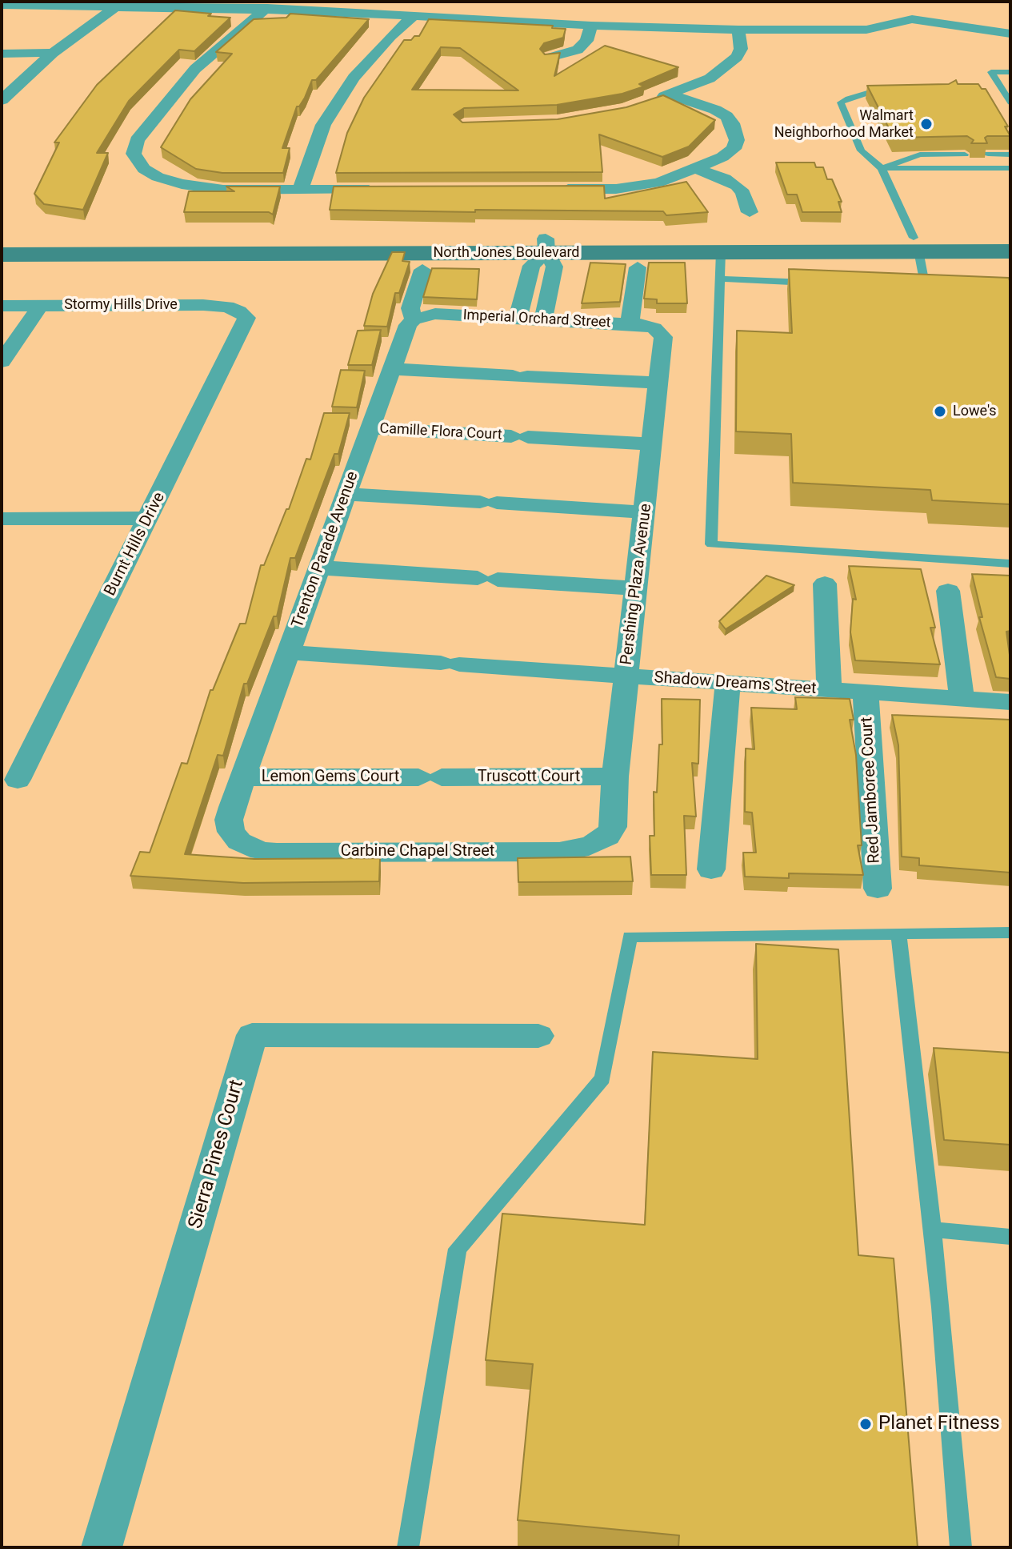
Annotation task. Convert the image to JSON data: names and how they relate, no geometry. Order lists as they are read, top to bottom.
{
  "streets": {
    "main road": ["North Jones Boulevard"],
    "street": [
      "Stormy Hills Drive",
      "Imperial Orchard Street",
      "Camille Flora Court",
      "Burnt Hills Drive",
      "Trenton Parade Avenue",
      "Pershing Plaza Avenue",
      "Shadow Dreams Street",
      "Lemon Gems Court",
      "Truscott Court",
      "Red Jamboree Court",
      "Carbine Chapel Street",
      "Sierra Pines Court"
    ]
  },
  "crossings": [
    ["Stormy Hills Drive", "Burnt Hills Drive"],
    ["Imperial Orchard Street", "Trenton Parade Avenue"],
    ["Imperial Orchard Street", "Pershing Plaza Avenue"],
    ["Camille Flora Court", "Trenton Parade Avenue"],
    ["Camille Flora Court", "Pershing Plaza Avenue"],
    ["Trenton Parade Avenue", "Shadow Dreams Street"],
    ["Trenton Parade Avenue", "Lemon Gems Court"],
    ["Trenton Parade Avenue", "Carbine Chapel Street"],
    ["Pershing Plaza Avenue", "Shadow Dreams Street"],
    ["Pershing Plaza Avenue", "Truscott Court"],
    ["Pershing Plaza Avenue", "Carbine Chapel Street"],
    ["Shadow Dreams Street", "Red Jamboree Court"],
    ["Lemon Gems Court", "Truscott Court"]
  ],
  "places": ["Walmart Neighborhood Market", "Lowe's", "Planet Fitness"]
}
